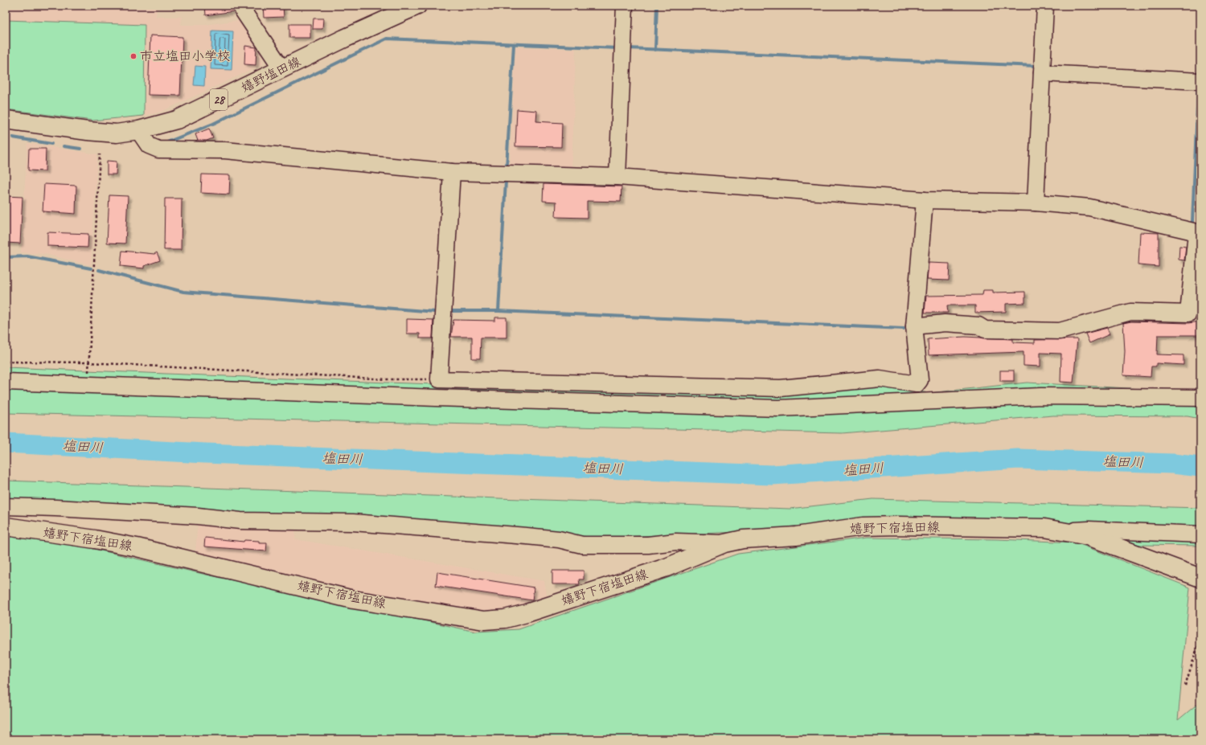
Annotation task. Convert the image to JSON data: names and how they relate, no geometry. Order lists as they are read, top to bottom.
{
  "streets": {
    "main road": ["嬉野塩田線", "28", "嬉野下宿塩田線"]
  },
  "water": ["塩田川"],
  "places": ["市立塩田小学校"]
}
